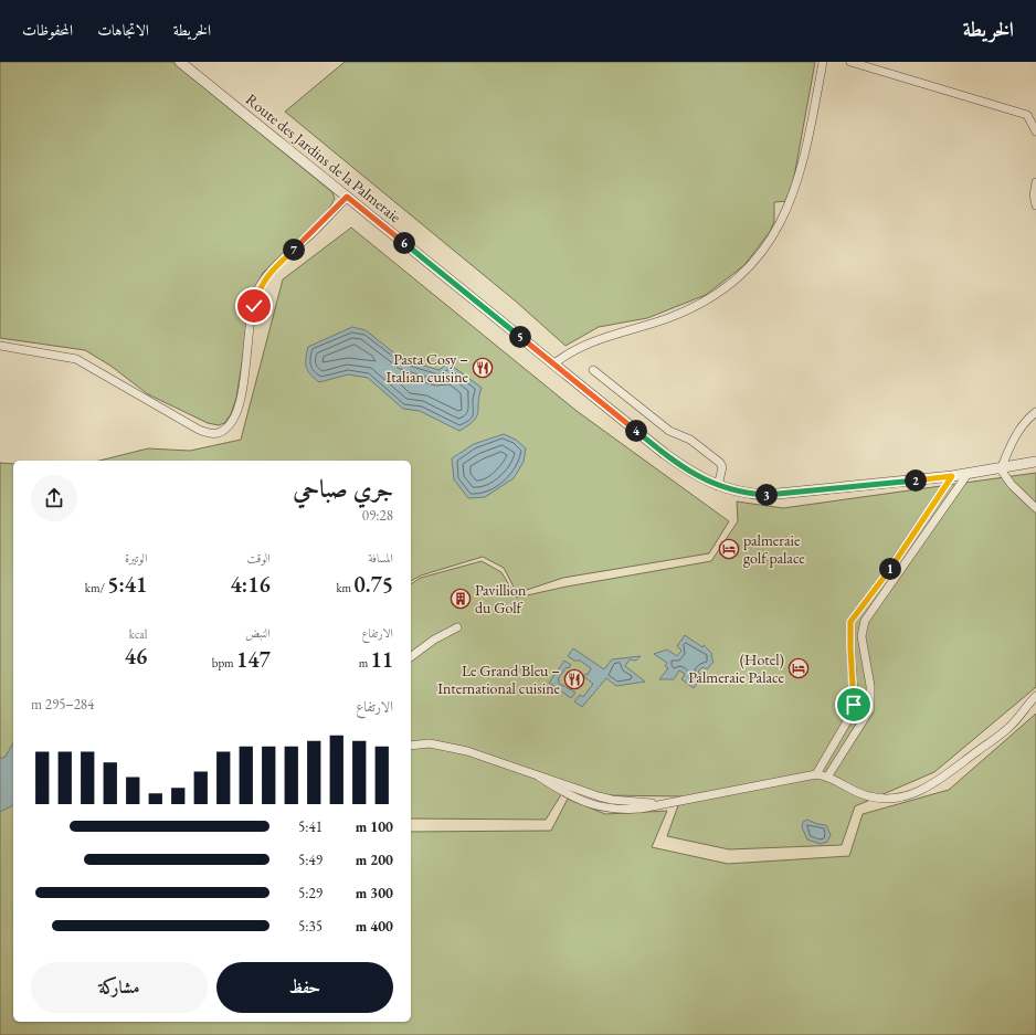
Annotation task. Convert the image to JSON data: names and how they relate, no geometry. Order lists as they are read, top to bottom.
{
  "streets": {
    "street": ["Route des Jardins de la Palmeraie"]
  },
  "places": {
    "restaurant": ["Pasta Cosy – Italian cuisine", "Le Grand Bleu – International cuisine"],
    "hotel": ["palmeraie golf palace", "(Hotel) Palmeraie Palace"],
    "building": ["Pavillion du Golf"]
  },
  "page": {
    "header": "الخريطة",
    "nav": ["الخريطة", "الاتجاهات", "المحفوظات"],
    "pins": [
      "6",
      "7",
      "5",
      "4",
      "2",
      "3",
      "1"
    ],
    "heading": ["جري صباحي", "09:28"],
    "stats": [
      ["المسافة", "0.75 km"],
      ["الوقت", "4:16"],
      ["الوتيرة", "5:41 /km"],
      ["الارتفاع", "11 m"],
      ["النبض", "147 bpm"],
      ["kcal", "46"]
    ],
    "chart": ["الارتفاع", "284–295 m"],
    "list": [
      {
        "name": "100 m",
        "note": "5:41"
      },
      {
        "name": "200 m",
        "note": "5:49"
      },
      {
        "name": "300 m",
        "note": "5:29"
      },
      {
        "name": "400 m",
        "note": "5:35"
      }
    ],
    "buttons": ["حفظ", "مشاركة"]
  }
}
